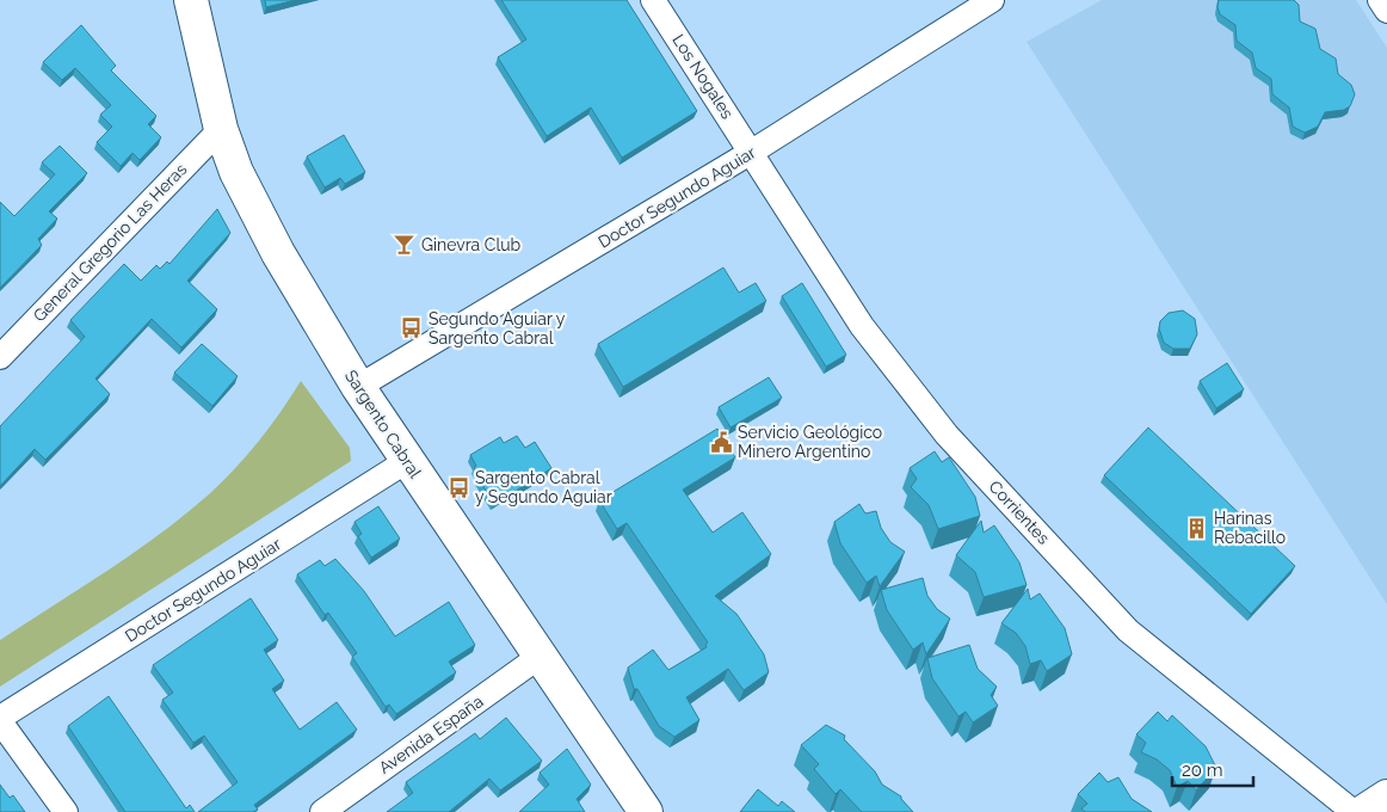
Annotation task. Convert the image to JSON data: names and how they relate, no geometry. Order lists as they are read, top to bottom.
{
  "streets": {
    "main road": ["Sargento Cabral"],
    "street": [
      "Los Nogales",
      "Doctor Segundo Aguiar",
      "General Gregorio Las Heras",
      "Corrientes",
      "Avenida España"
    ]
  },
  "crossings": [
    ["Los Nogales", "Doctor Segundo Aguiar"],
    ["Los Nogales", "Corrientes"],
    ["Doctor Segundo Aguiar", "Sargento Cabral"],
    ["Doctor Segundo Aguiar", "Corrientes"],
    ["General Gregorio Las Heras", "Sargento Cabral"],
    ["Sargento Cabral", "Avenida España"]
  ],
  "places": {
    "bar": ["Ginevra Club"],
    "bus stop": ["Segundo Aguiar y Sargento Cabral", "Sargento Cabral y Segundo Aguiar"],
    "public building": ["Servicio Geológico Minero Argentino"],
    "building": ["Harinas Rebacillo"]
  },
  "scale_bar": "20 m"
}
